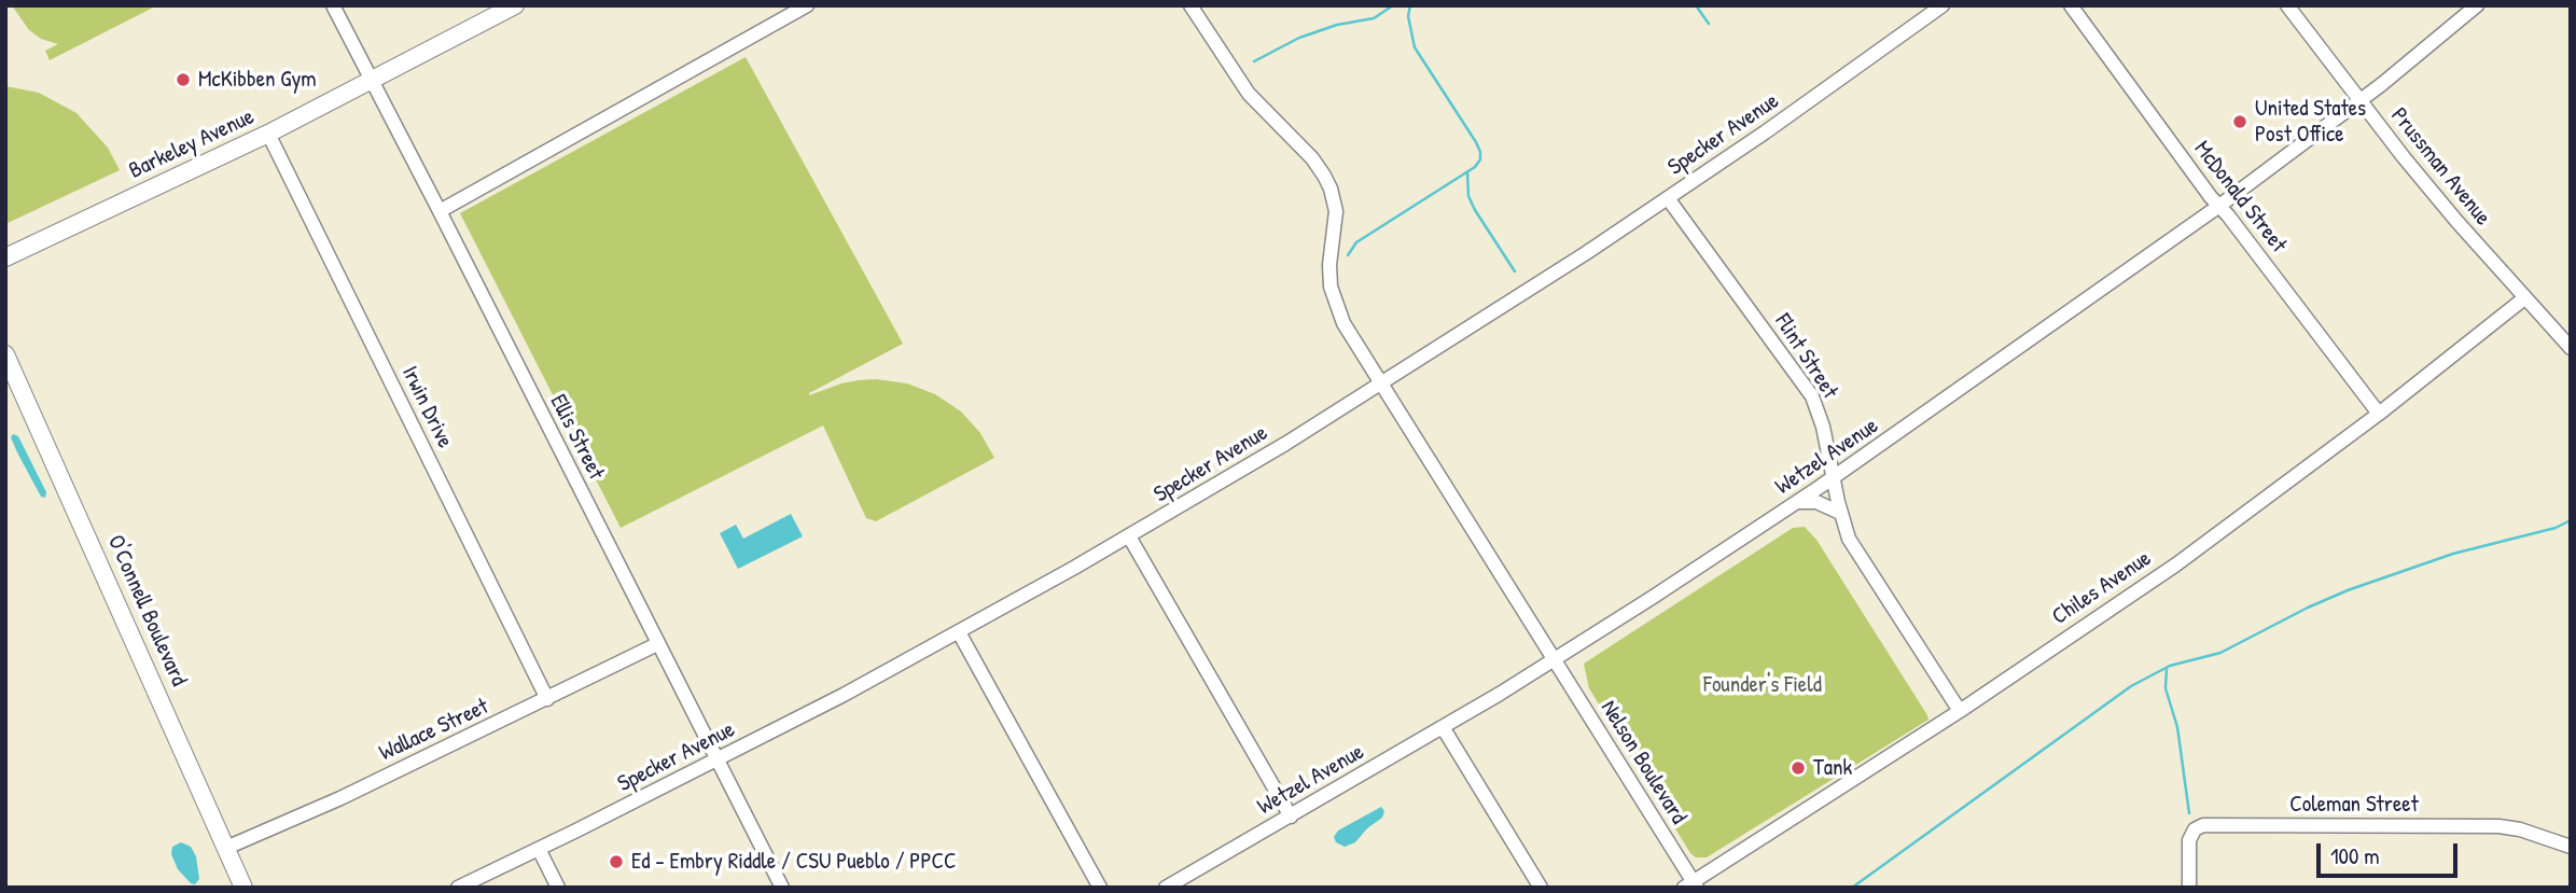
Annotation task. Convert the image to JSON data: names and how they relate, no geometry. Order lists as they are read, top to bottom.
{
  "streets": {
    "main road": ["Barkeley Avenue", "O'Connell Boulevard"],
    "street": [
      "Specker Avenue",
      "Prussman Avenue",
      "McDonald Street",
      "Flint Street",
      "Irwin Drive",
      "Ellis Street",
      "Wetzel Avenue",
      "Chiles Avenue",
      "Wallace Street",
      "Nelson Boulevard",
      "Coleman Street"
    ]
  },
  "crossings": [
    ["Specker Avenue", "Flint Street"],
    ["Specker Avenue", "Ellis Street"],
    ["Specker Avenue", "Nelson Boulevard"],
    ["Barkeley Avenue", "Irwin Drive"],
    ["Barkeley Avenue", "Ellis Street"],
    ["Prussman Avenue", "Wetzel Avenue"],
    ["Prussman Avenue", "Chiles Avenue"],
    ["McDonald Street", "Wetzel Avenue"],
    ["McDonald Street", "Chiles Avenue"],
    ["Flint Street", "Wetzel Avenue"],
    ["Flint Street", "Chiles Avenue"],
    ["Irwin Drive", "Wallace Street"],
    ["Ellis Street", "Wallace Street"],
    ["Wetzel Avenue", "Nelson Boulevard"],
    ["Chiles Avenue", "Nelson Boulevard"],
    ["O'Connell Boulevard", "Wallace Street"]
  ],
  "parks": ["Founder's Field"],
  "places": [
    "McKibben Gym",
    "United States Post Office",
    "Tank",
    "Ed - Embry Riddle / CSU Pueblo / PPCC"
  ],
  "scale_bar": "100 m"
}
